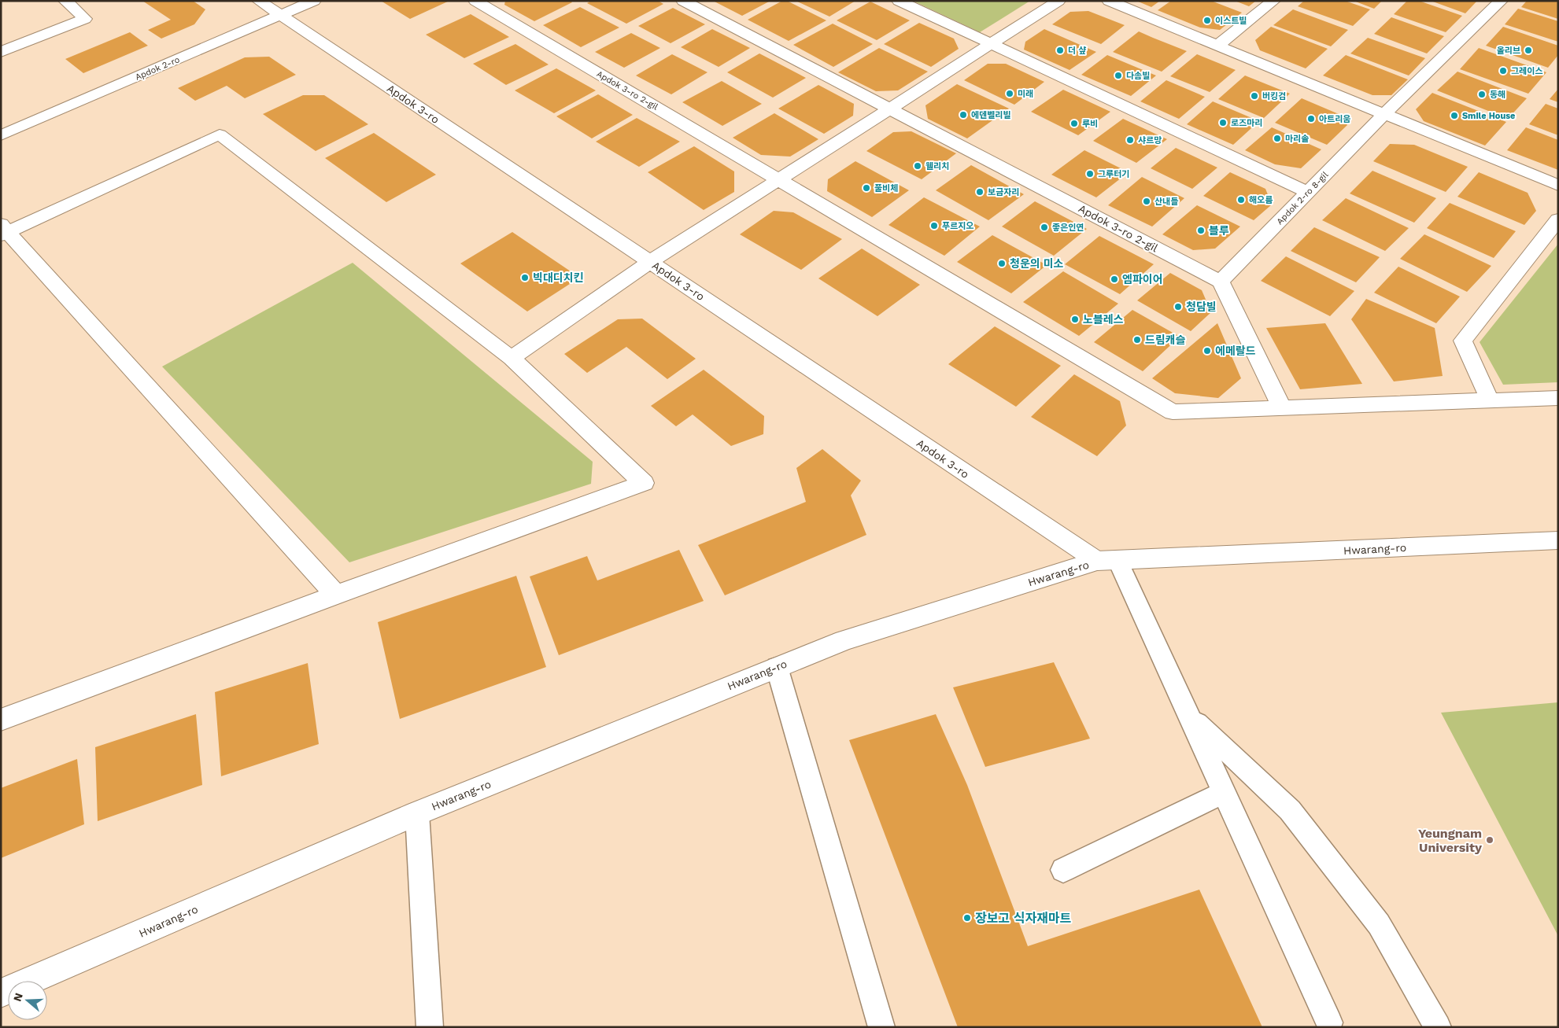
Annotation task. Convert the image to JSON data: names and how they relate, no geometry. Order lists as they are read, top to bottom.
{
  "streets": {
    "street": [
      "Apdok 2-ro",
      "Apdok 3-ro 2-gil",
      "Apdok 3-ro",
      "Apdok 2-ro 8-gil",
      "Hwarang-ro"
    ]
  },
  "crossings": [
    ["Apdok 2-ro", "Apdok 3-ro"],
    ["Apdok 3-ro 2-gil", "Apdok 2-ro 8-gil"],
    ["Apdok 3-ro", "Hwarang-ro"]
  ],
  "places": [
    "이스트빌",
    "더 샾",
    "올리브",
    "그레이스",
    "다솜빌",
    "미래",
    "동해",
    "버킹검",
    "에덴벨리빌",
    "Smile House",
    "아트리움",
    "로즈마리",
    "루비",
    "마리솔",
    "샤르망",
    "웰리치",
    "그루터기",
    "풀비체",
    "보금자리",
    "해오름",
    "산내들",
    "푸르지오",
    "좋은인연",
    "블루",
    "청운의 미소",
    "빅대디치킨",
    "엠파이어",
    "청담빌",
    "노블레스",
    "드림캐슬",
    "에메랄드",
    "Yeungnam University",
    "장보고 식자재마트"
  ],
  "north": "left"
}
